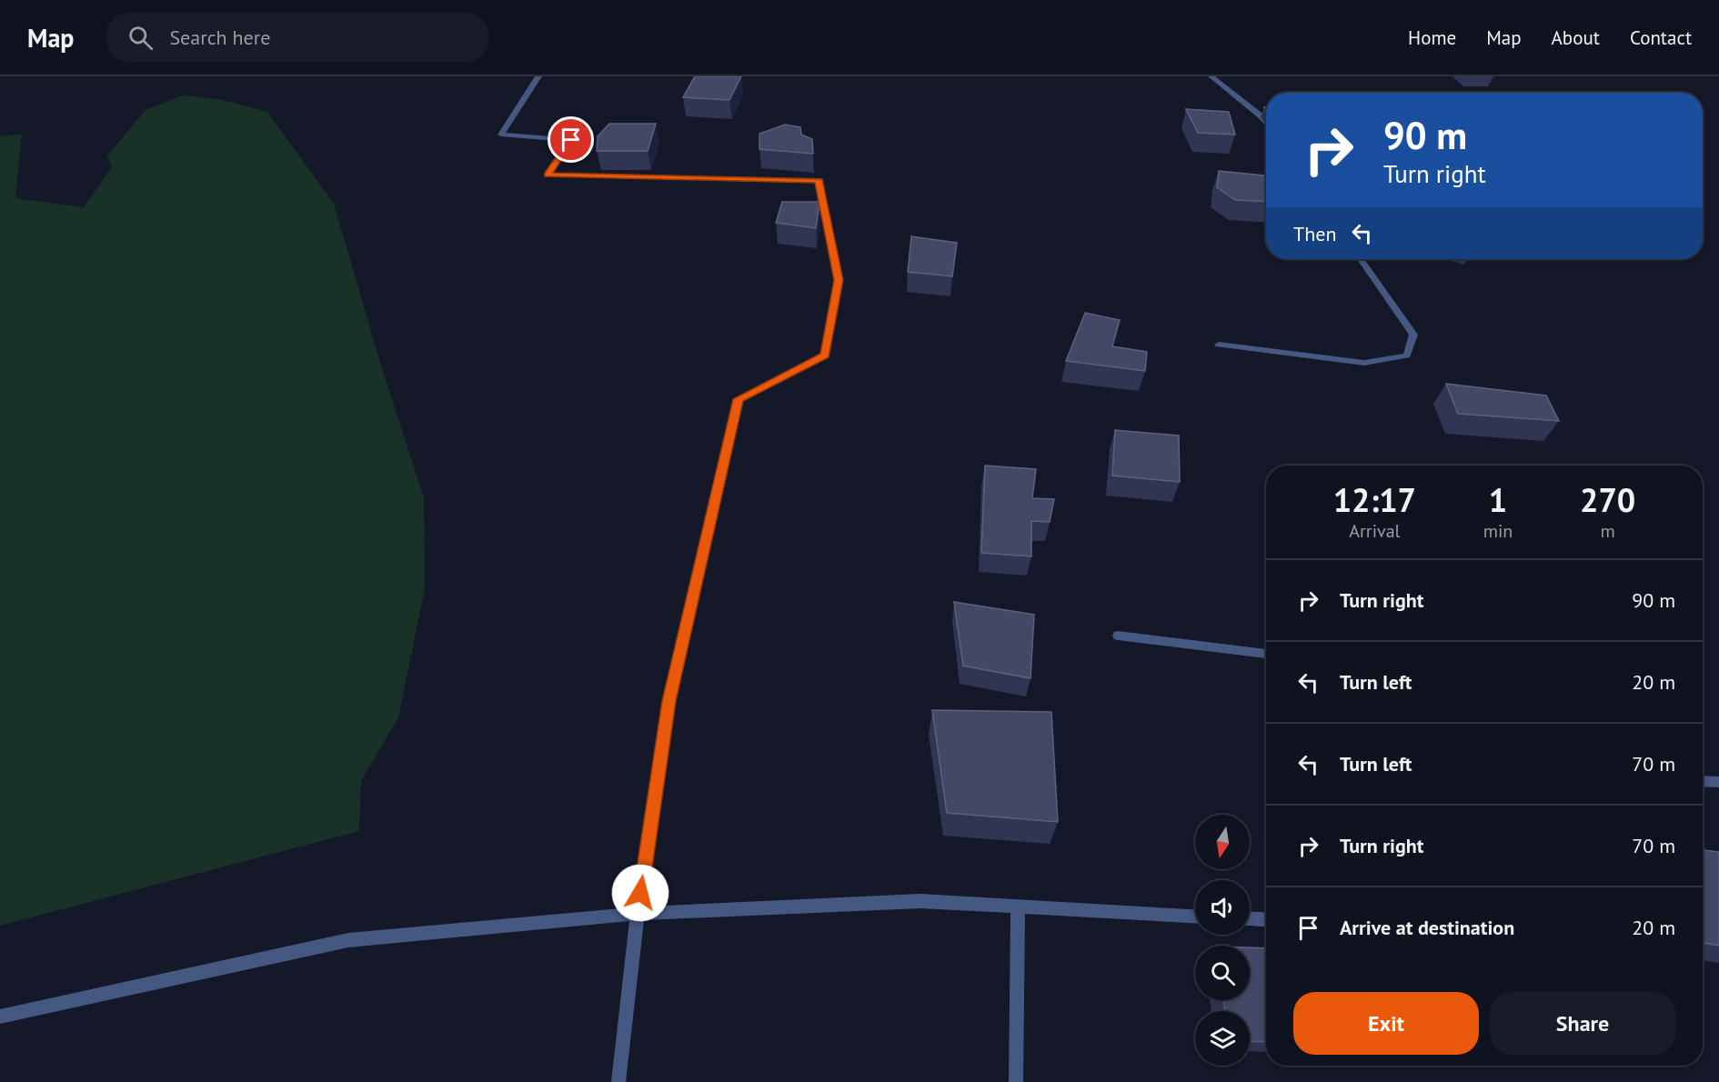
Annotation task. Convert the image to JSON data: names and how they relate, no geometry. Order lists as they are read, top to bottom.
{
  "north": "bottom",
  "page": {
    "header": "Map",
    "search": "Search here",
    "nav": [
      "Home",
      "Map",
      "About",
      "Contact"
    ],
    "turn": ["90 m", "Turn right"],
    "then": "Then",
    "eta": [
      "12:17",
      "Arrival",
      "1",
      "min",
      "270",
      "m"
    ],
    "list": [
      {
        "name": "Turn right",
        "value": "90 m"
      },
      {
        "name": "Turn left",
        "value": "20 m"
      },
      {
        "name": "Turn left",
        "value": "70 m"
      },
      {
        "name": "Turn right",
        "value": "70 m"
      },
      {
        "name": "Arrive at destination",
        "value": "20 m"
      }
    ],
    "buttons": ["Exit", "Share"]
  }
}
